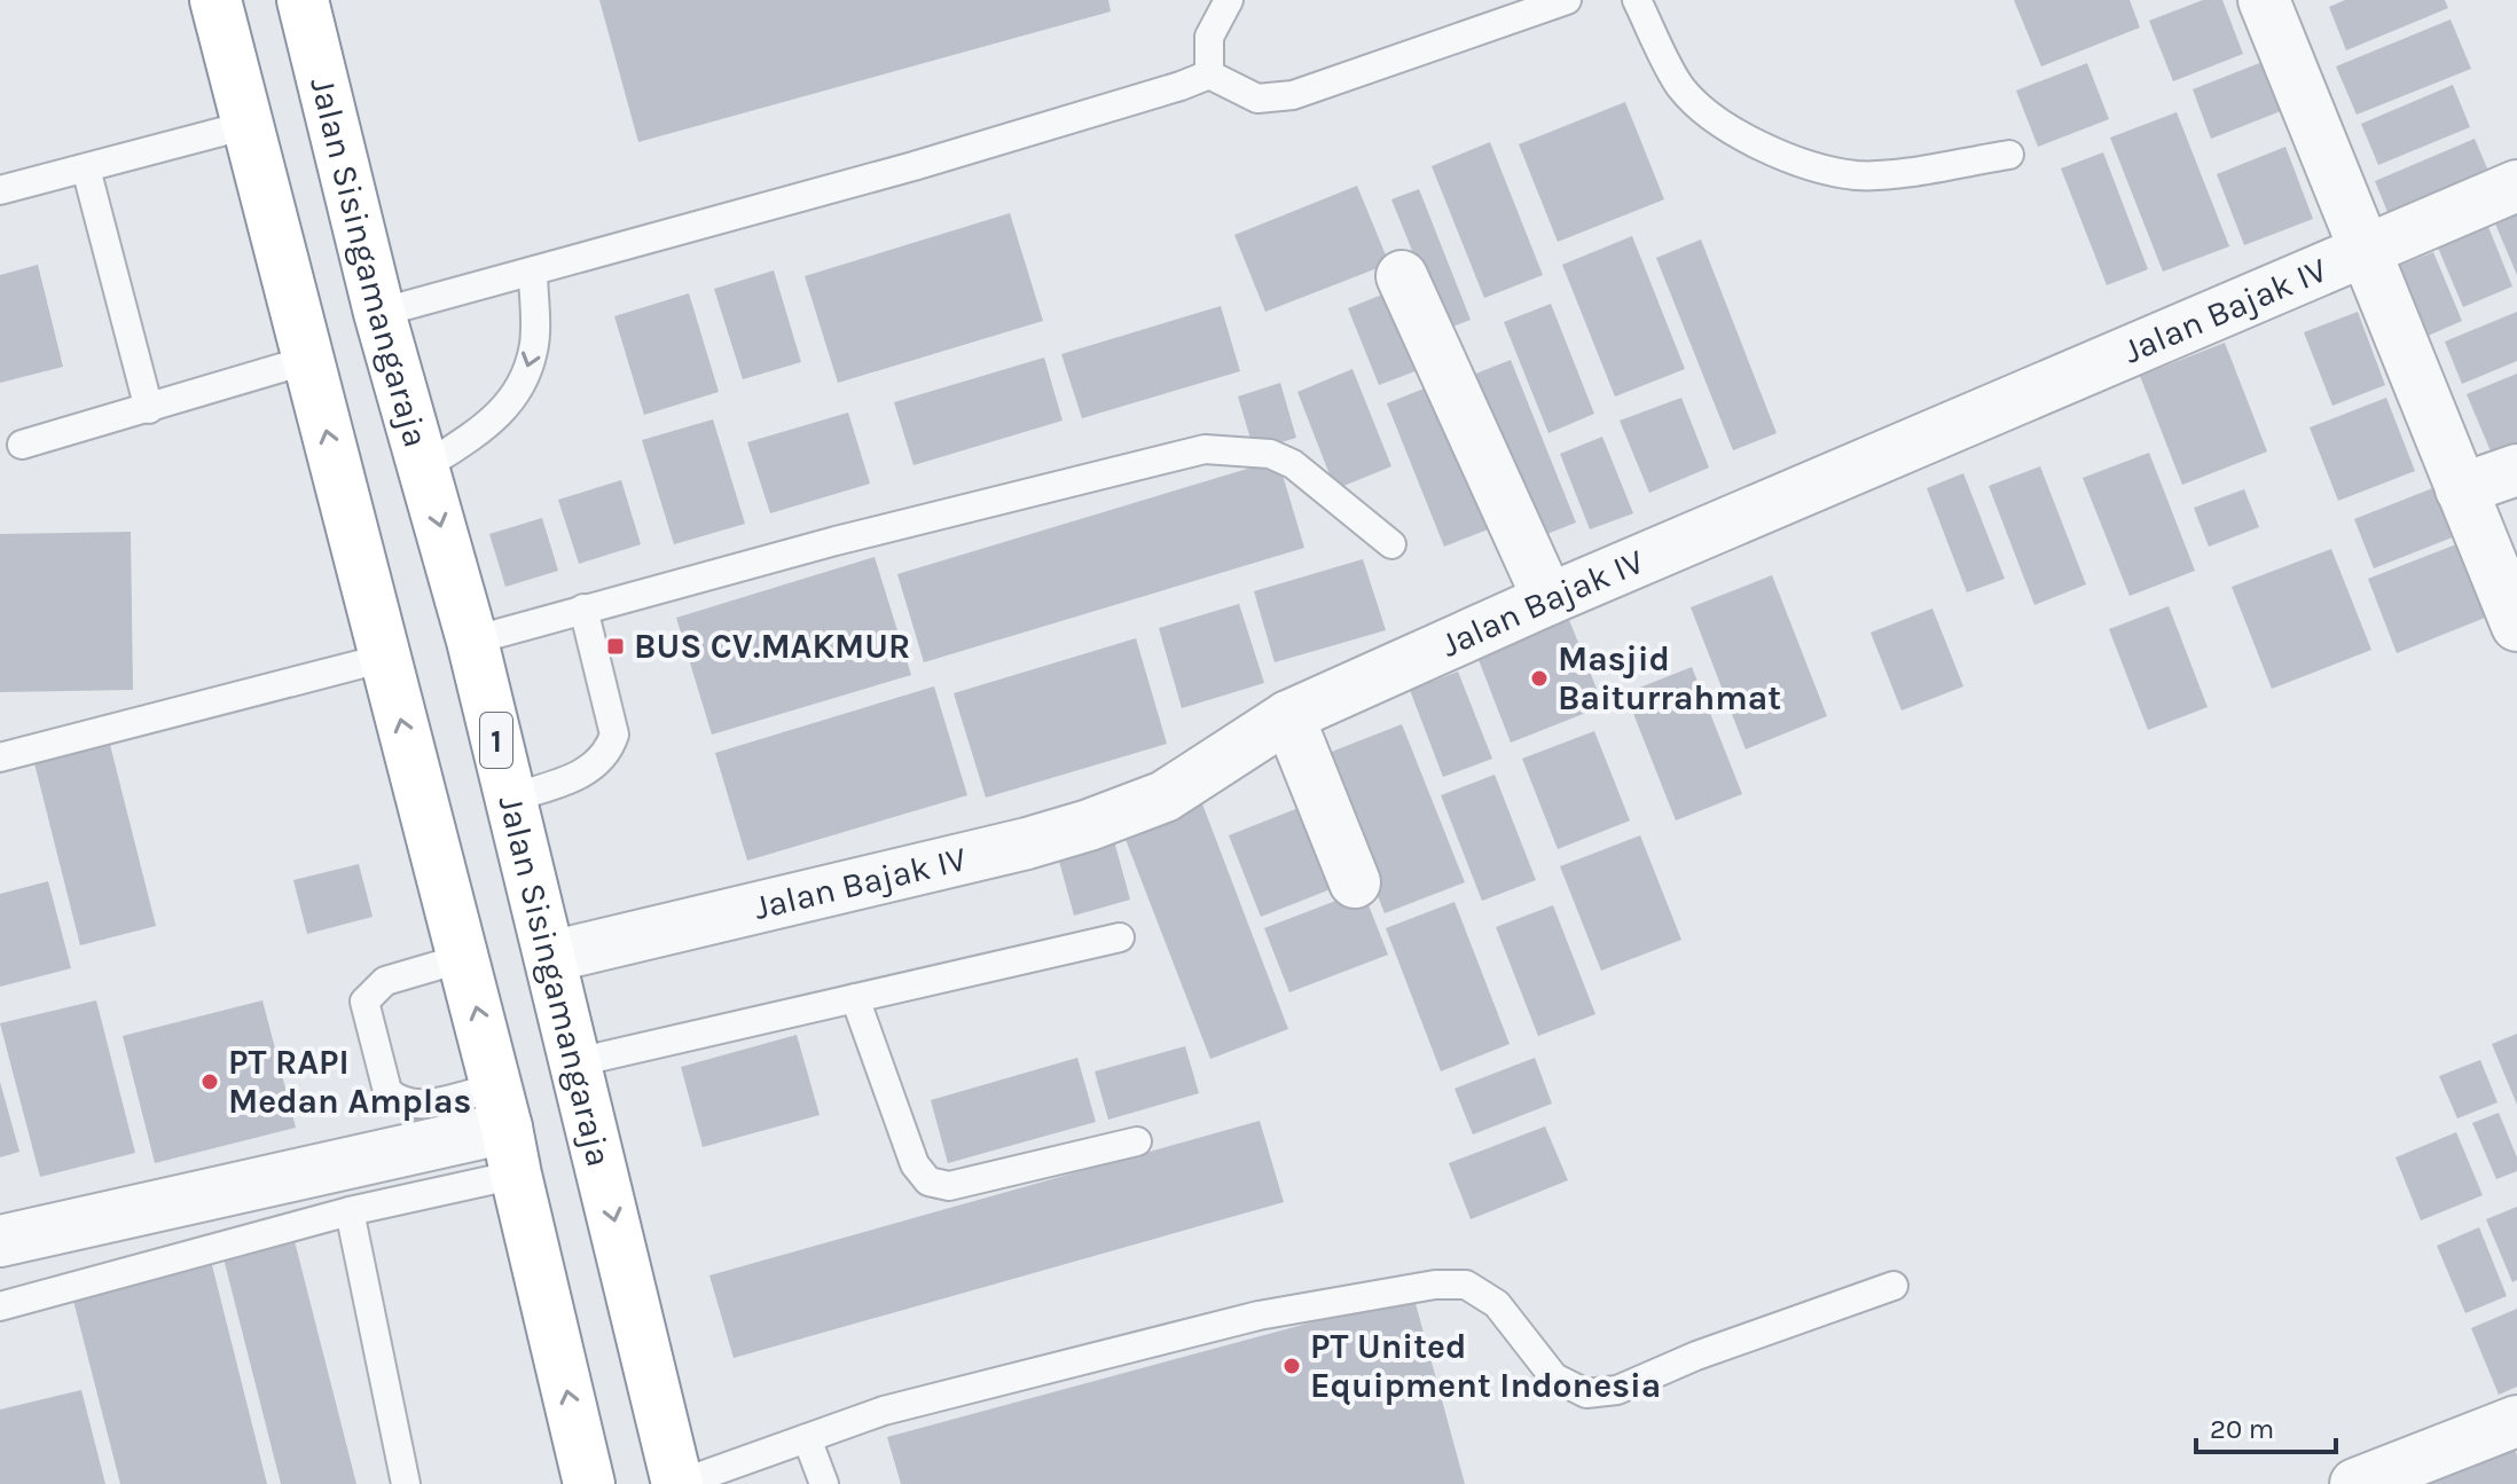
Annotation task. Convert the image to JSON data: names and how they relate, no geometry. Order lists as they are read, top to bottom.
{
  "streets": {
    "highway": ["Jalan Sisingamangaraja", "1"],
    "street": ["Jalan Bajak IV"]
  },
  "crossings": [
    ["Jalan Sisingamangaraja", "Jalan Bajak IV"]
  ],
  "places": {
    "transit": ["BUS CV.MAKMUR"],
    "other": ["Masjid Baiturrahmat", "PT RAPI Medan Amplas", "PT United Equipment Indonesia"]
  },
  "scale_bar": "20 m"
}
